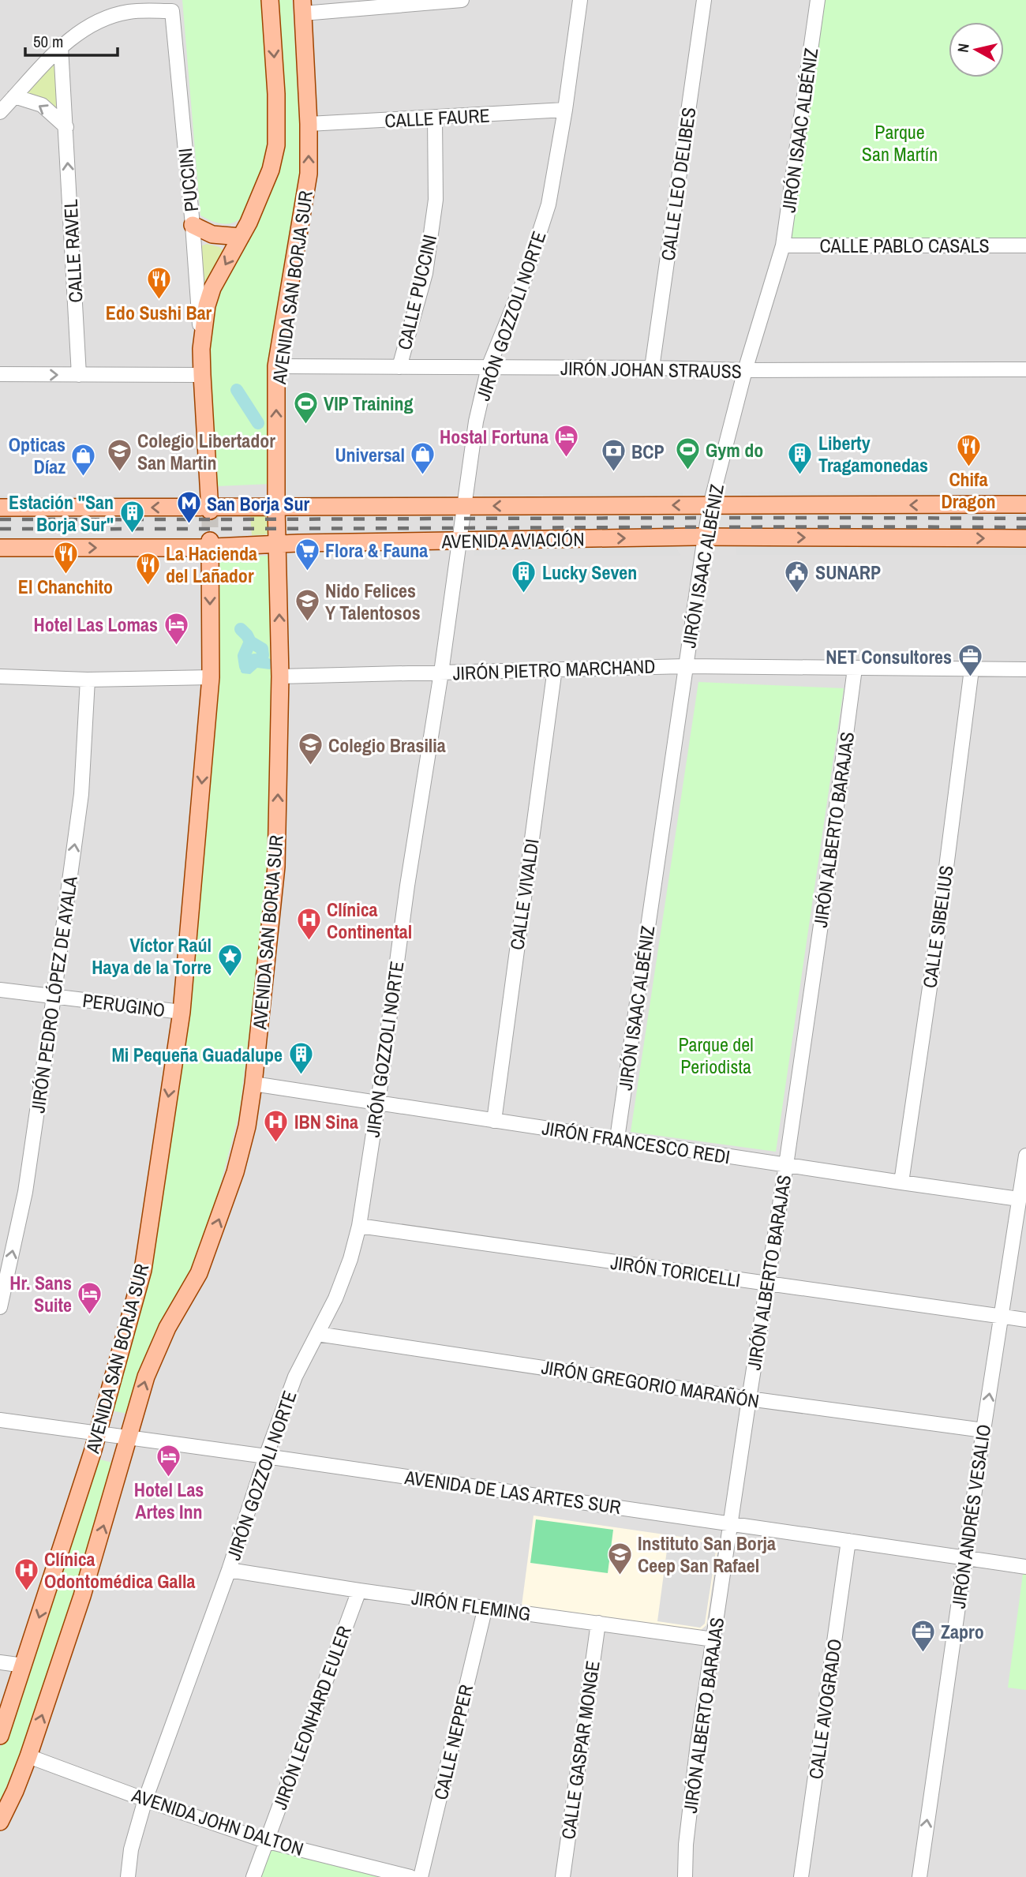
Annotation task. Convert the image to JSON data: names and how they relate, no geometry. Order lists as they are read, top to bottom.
{
  "streets": {
    "main road": ["AVENIDA SAN BORJA SUR", "AVENIDA AVIACIÓN"],
    "street": [
      "CALLE FAURE",
      "JIRÓN ISAAC ALBÉNIZ",
      "PUCCINI",
      "CALLE LEO DELIBES",
      "CALLE PABLO CASALS",
      "CALLE RAVEL",
      "CALLE PUCCINI",
      "JIRÓN GOZZOLI NORTE",
      "JIRÓN JOHAN STRAUSS",
      "JIRÓN PIETRO MARCHAND",
      "JIRÓN ALBERTO BARAJAS",
      "CALLE VIVALDI",
      "CALLE SIBELIUS",
      "JIRÓN PEDRO LÓPEZ DE AYALA",
      "PERUGINO",
      "JIRÓN FRANCESCO REDI",
      "JIRÓN TORICELLI",
      "JIRÓN GREGORIO MARAÑÓN",
      "AVENIDA DE LAS ARTES SUR",
      "JIRÓN ANDRÉS VESALIO",
      "JIRÓN FLEMING",
      "CALLE AVOGRADO",
      "JIRÓN LEONHARD EULER",
      "CALLE NEPPER",
      "CALLE GASPAR MONGE",
      "AVENIDA JOHN DALTON"
    ]
  },
  "crossings": [
    ["CALLE FAURE", "AVENIDA SAN BORJA SUR"],
    ["CALLE FAURE", "CALLE PUCCINI"],
    ["CALLE FAURE", "JIRÓN GOZZOLI NORTE"],
    ["JIRÓN ISAAC ALBÉNIZ", "CALLE PABLO CASALS"],
    ["JIRÓN ISAAC ALBÉNIZ", "JIRÓN JOHAN STRAUSS"],
    ["JIRÓN ISAAC ALBÉNIZ", "AVENIDA AVIACIÓN"],
    ["JIRÓN ISAAC ALBÉNIZ", "JIRÓN PIETRO MARCHAND"],
    ["JIRÓN ISAAC ALBÉNIZ", "JIRÓN FRANCESCO REDI"],
    ["PUCCINI", "CALLE RAVEL"],
    ["PUCCINI", "AVENIDA SAN BORJA SUR"],
    ["CALLE LEO DELIBES", "JIRÓN JOHAN STRAUSS"],
    ["AVENIDA SAN BORJA SUR", "JIRÓN JOHAN STRAUSS"],
    ["AVENIDA SAN BORJA SUR", "AVENIDA AVIACIÓN"],
    ["AVENIDA SAN BORJA SUR", "JIRÓN PIETRO MARCHAND"],
    ["AVENIDA SAN BORJA SUR", "PERUGINO"],
    ["AVENIDA SAN BORJA SUR", "JIRÓN FRANCESCO REDI"],
    ["AVENIDA SAN BORJA SUR", "AVENIDA DE LAS ARTES SUR"],
    ["AVENIDA SAN BORJA SUR", "AVENIDA JOHN DALTON"],
    ["CALLE PUCCINI", "JIRÓN JOHAN STRAUSS"],
    ["JIRÓN GOZZOLI NORTE", "JIRÓN JOHAN STRAUSS"],
    ["JIRÓN GOZZOLI NORTE", "AVENIDA AVIACIÓN"],
    ["JIRÓN GOZZOLI NORTE", "JIRÓN PIETRO MARCHAND"],
    ["JIRÓN GOZZOLI NORTE", "JIRÓN FRANCESCO REDI"],
    ["JIRÓN GOZZOLI NORTE", "JIRÓN TORICELLI"],
    ["JIRÓN GOZZOLI NORTE", "JIRÓN GREGORIO MARAÑÓN"],
    ["JIRÓN GOZZOLI NORTE", "AVENIDA DE LAS ARTES SUR"],
    ["JIRÓN GOZZOLI NORTE", "JIRÓN FLEMING"],
    ["JIRÓN GOZZOLI NORTE", "AVENIDA JOHN DALTON"],
    ["JIRÓN PIETRO MARCHAND", "JIRÓN ALBERTO BARAJAS"],
    ["JIRÓN PIETRO MARCHAND", "CALLE VIVALDI"],
    ["JIRÓN PIETRO MARCHAND", "CALLE SIBELIUS"],
    ["JIRÓN ALBERTO BARAJAS", "JIRÓN FRANCESCO REDI"],
    ["JIRÓN ALBERTO BARAJAS", "JIRÓN TORICELLI"],
    ["JIRÓN ALBERTO BARAJAS", "JIRÓN GREGORIO MARAÑÓN"],
    ["JIRÓN ALBERTO BARAJAS", "AVENIDA DE LAS ARTES SUR"],
    ["JIRÓN ALBERTO BARAJAS", "JIRÓN FLEMING"],
    ["CALLE VIVALDI", "JIRÓN FRANCESCO REDI"],
    ["CALLE SIBELIUS", "JIRÓN FRANCESCO REDI"],
    ["JIRÓN PEDRO LÓPEZ DE AYALA", "PERUGINO"],
    ["JIRÓN FRANCESCO REDI", "JIRÓN ANDRÉS VESALIO"],
    ["JIRÓN TORICELLI", "JIRÓN ANDRÉS VESALIO"],
    ["JIRÓN GREGORIO MARAÑÓN", "JIRÓN ANDRÉS VESALIO"],
    ["AVENIDA DE LAS ARTES SUR", "JIRÓN ANDRÉS VESALIO"],
    ["AVENIDA DE LAS ARTES SUR", "CALLE AVOGRADO"],
    ["JIRÓN FLEMING", "JIRÓN LEONHARD EULER"],
    ["JIRÓN FLEMING", "CALLE NEPPER"],
    ["JIRÓN FLEMING", "CALLE GASPAR MONGE"],
    ["JIRÓN LEONHARD EULER", "AVENIDA JOHN DALTON"]
  ],
  "one_way": ["CALLE RAVEL", "JIRÓN PEDRO LÓPEZ DE AYALA", "JIRÓN ANDRÉS VESALIO"],
  "parks": ["Parque San Martín", "Parque del Periodista"],
  "places": {
    "restaurant": [
      "Edo Sushi Bar",
      "Chifa Dragon",
      "El Chanchito",
      "La Hacienda del Lañador"
    ],
    "sports": ["VIP Training", "Gym do"],
    "hotel": [
      "Hostal Fortuna",
      "Hotel Las Lomas",
      "Hr. Sans Suite",
      "Hotel Las Artes Inn"
    ],
    "school or university": [
      "Colegio Libertador San Martin",
      "Nido Felices Y Talentosos",
      "Colegio Brasilia",
      "Instituto San Borja Ceep San Rafael"
    ],
    "bank": ["BCP"],
    "building": [
      "Liberty Tragamonedas",
      "Estación \"San Borja Sur\"",
      "Lucky Seven",
      "Mi Pequeña Guadalupe"
    ],
    "shop": ["Universal", "Opticas Díaz"],
    "metro station": ["San Borja Sur"],
    "supermarket": ["Flora & Fauna"],
    "public building": ["SUNARP"],
    "office": ["NET Consultores", "Zapro"],
    "hospital": ["Clínica Continental", "IBN Sina", "Clínica Odontomédica Galla"],
    "place": ["Víctor Raúl Haya de la Torre"]
  },
  "scale_bar": "50 m",
  "north": "left"
}
